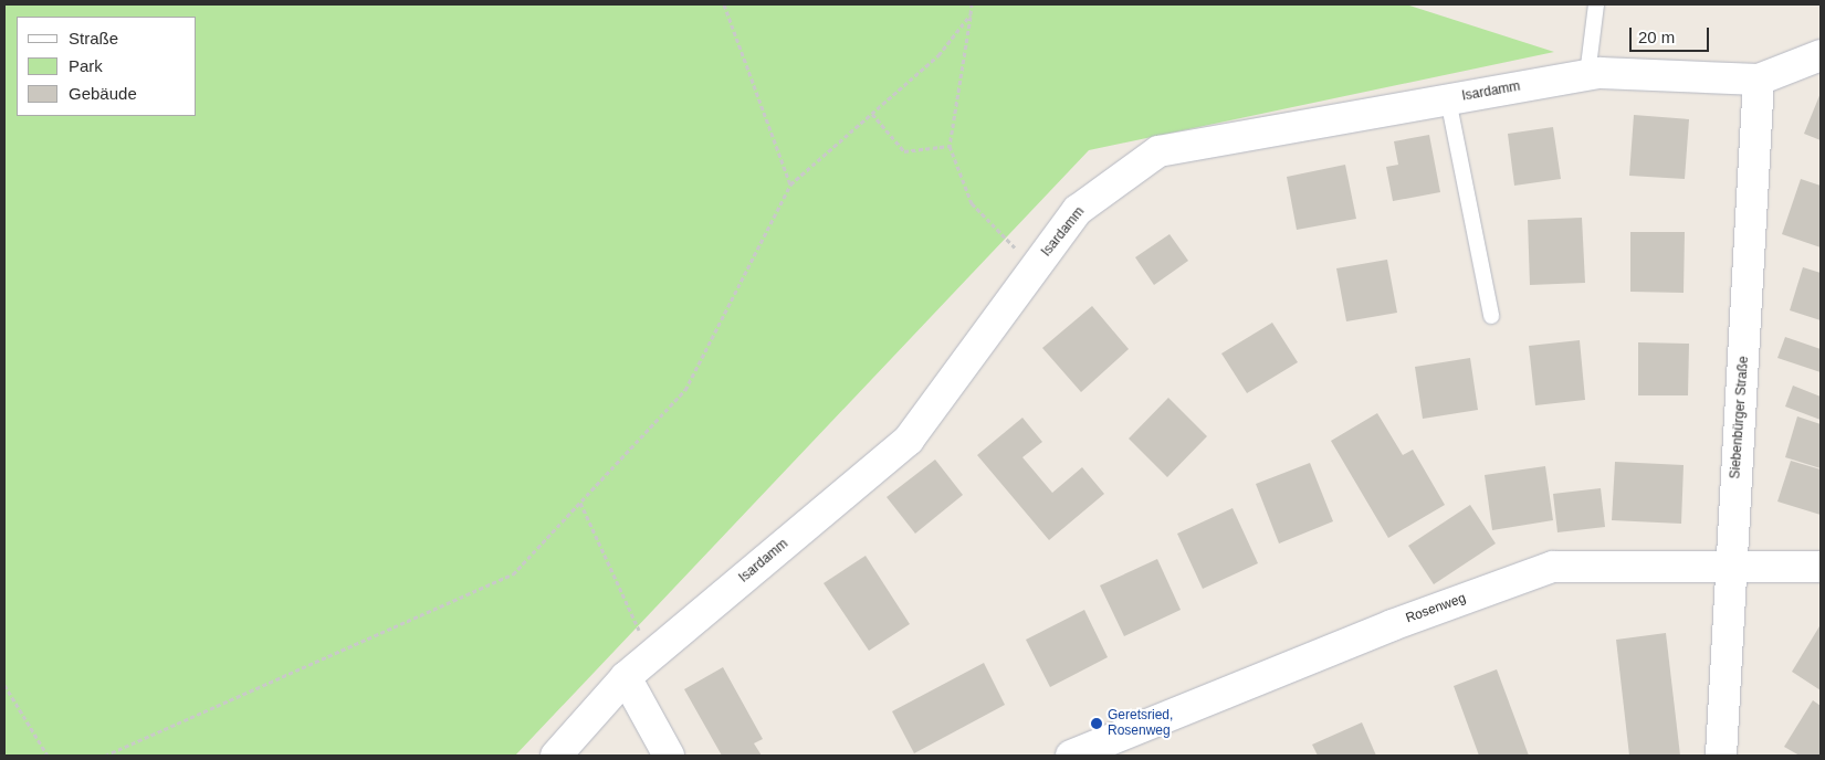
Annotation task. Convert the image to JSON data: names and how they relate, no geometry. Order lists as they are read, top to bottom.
{
  "streets": {
    "street": ["Isardamm", "Siebenbürger Straße", "Rosenweg"]
  },
  "crossings": [
    ["Isardamm", "Siebenbürger Straße"],
    ["Siebenbürger Straße", "Rosenweg"]
  ],
  "places": ["Geretsried, Rosenweg"],
  "legend": ["Straße", "Park", "Gebäude"],
  "scale_bar": "20 m"
}
